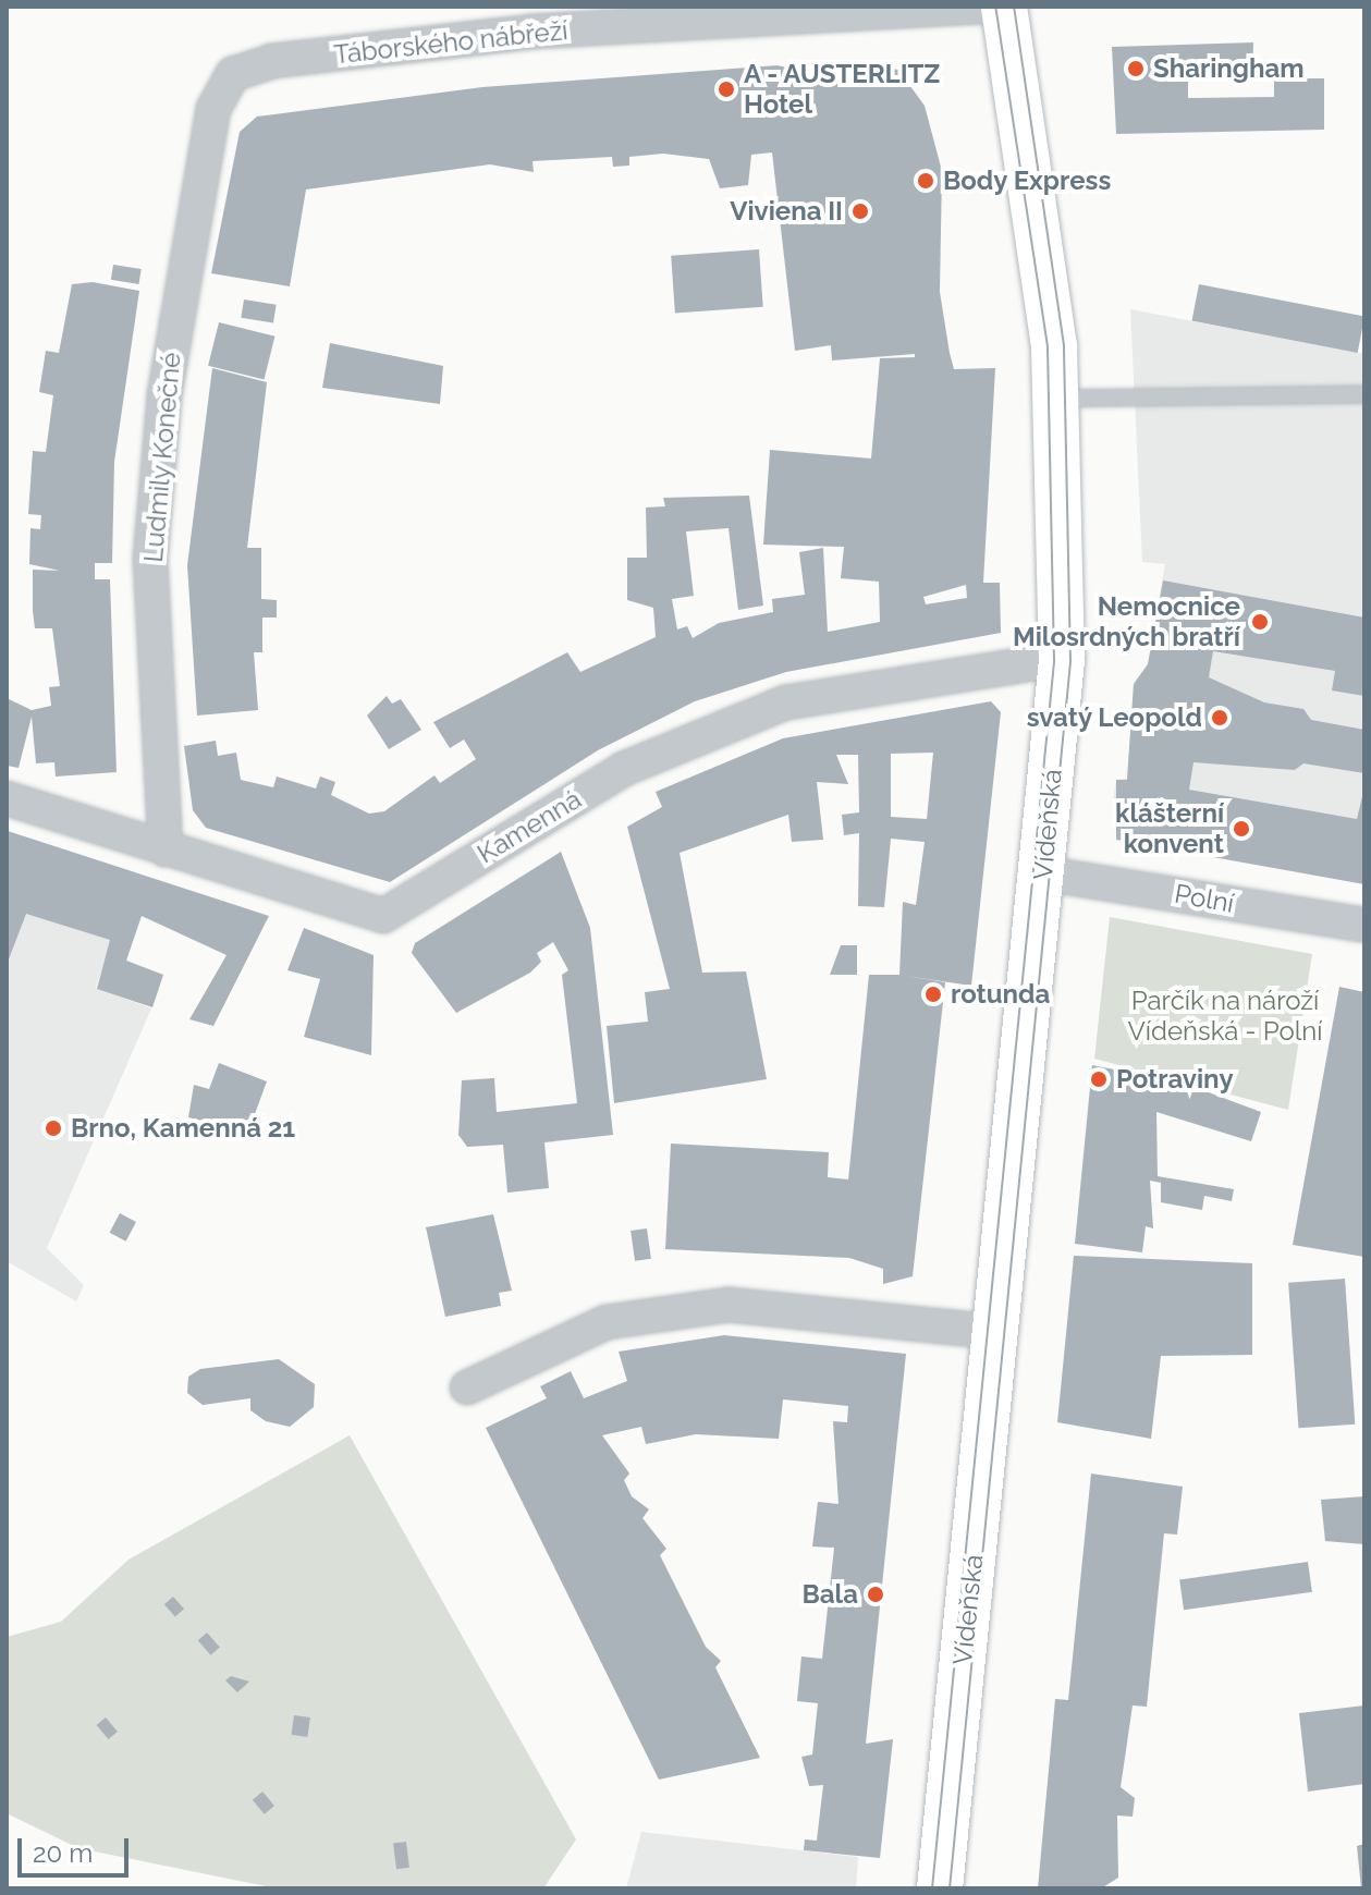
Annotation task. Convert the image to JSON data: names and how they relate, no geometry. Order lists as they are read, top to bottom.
{
  "streets": {
    "main road": ["Vídeňská"],
    "street": [
      "Táborského nábřeží",
      "Ludmily Konečné",
      "Kamenná",
      "Polní"
    ]
  },
  "crossings": [
    ["Táborského nábřeží", "Ludmily Konečné"],
    ["Ludmily Konečné", "Kamenná"],
    ["Vídeňská", "Kamenná"],
    ["Vídeňská", "Polní"]
  ],
  "parks": ["Parčík na nároží Vídeňská - Polní"],
  "places": [
    "Sharingham",
    "A - AUSTERLITZ Hotel",
    "Body Express",
    "Viviena II",
    "Nemocnice Milosrdných bratří",
    "svatý Leopold",
    "klášterní konvent",
    "rotunda",
    "Potraviny",
    "Brno, Kamenná 21",
    "Bala"
  ],
  "scale_bar": "20 m"
}
